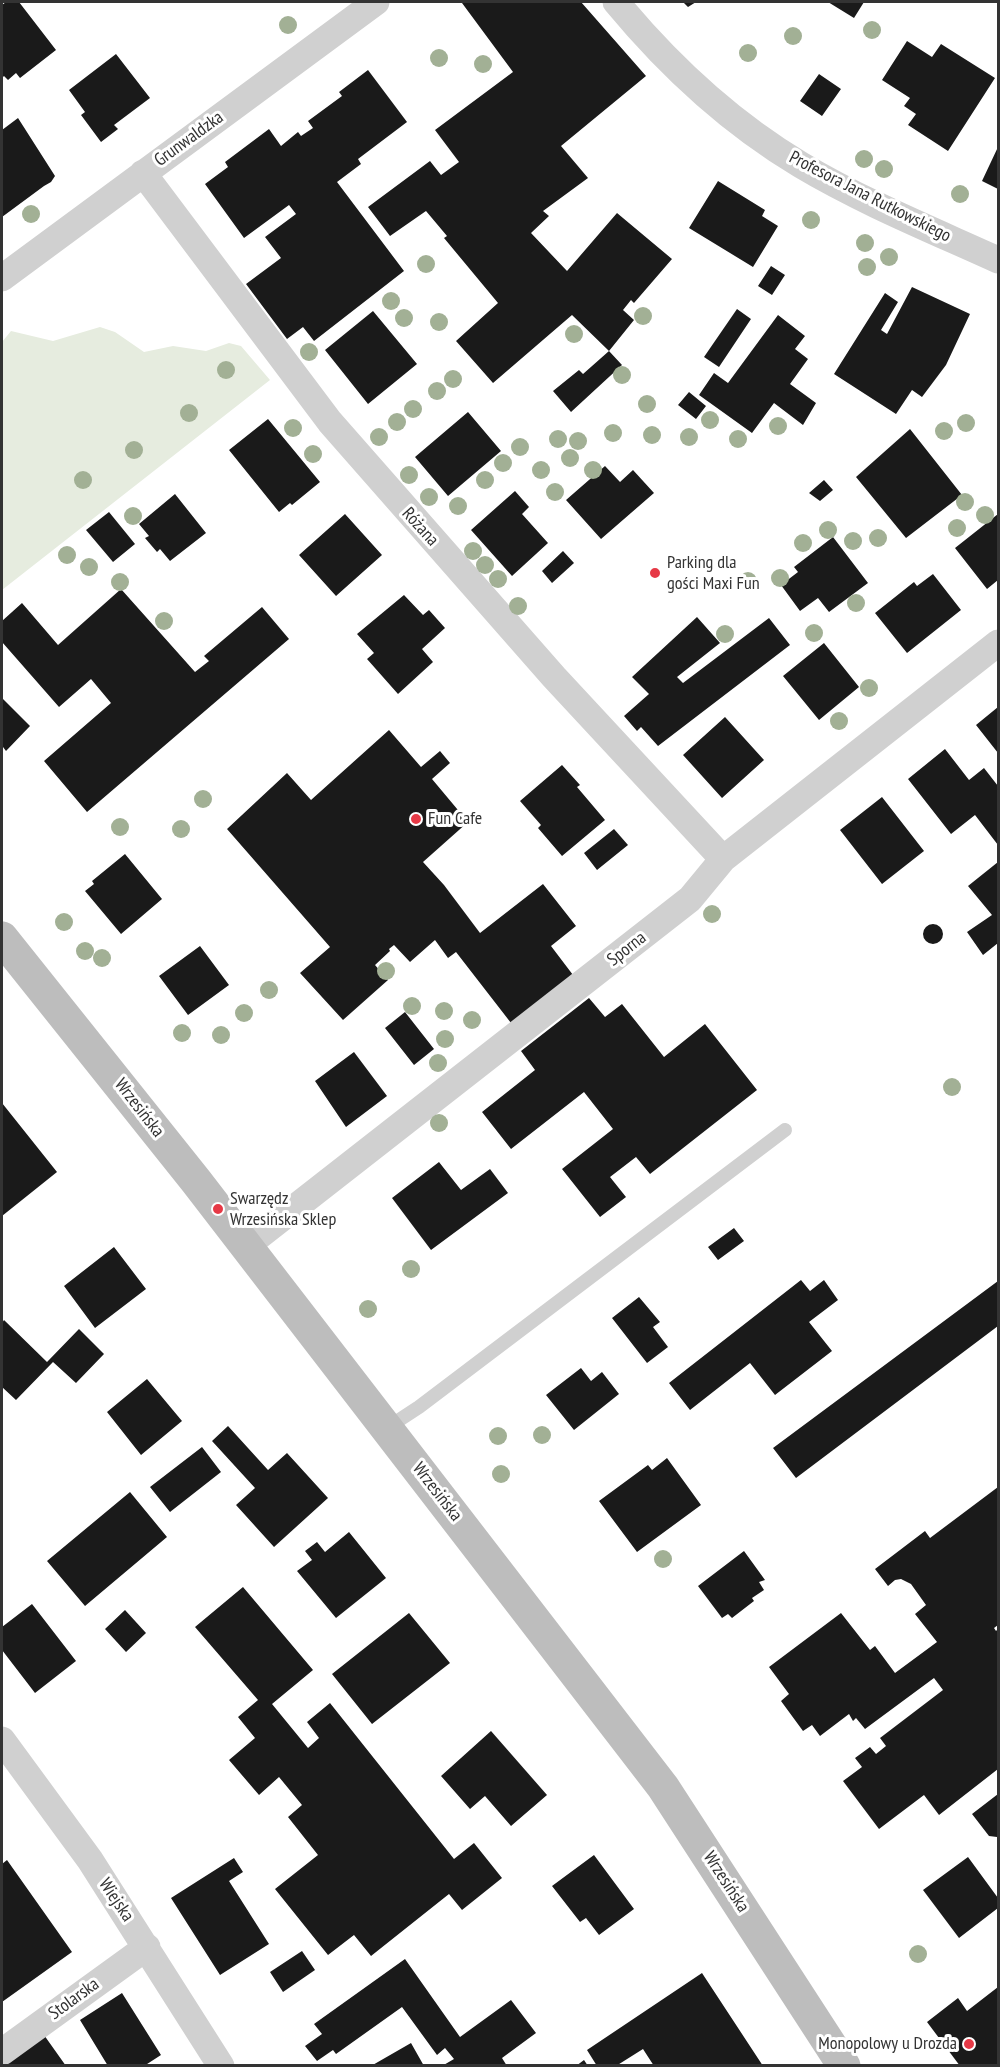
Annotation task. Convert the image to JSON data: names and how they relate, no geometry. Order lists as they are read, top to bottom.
{
  "streets": {
    "street": [
      "Grunwaldzka",
      "Profesora Jana Rutkowskiego",
      "Różana",
      "Sporna",
      "Wrzesińska",
      "Wiejska",
      "Stolarska"
    ]
  },
  "crossings": [
    ["Grunwaldzka", "Różana"],
    ["Różana", "Sporna"],
    ["Sporna", "Wrzesińska"],
    ["Wiejska", "Stolarska"]
  ],
  "places": [
    "Parking dla gości Maxi Fun",
    "Fun Cafe",
    "Swarzędz Wrzesińska Sklep",
    "Monopolowy u Drozda"
  ]
}
